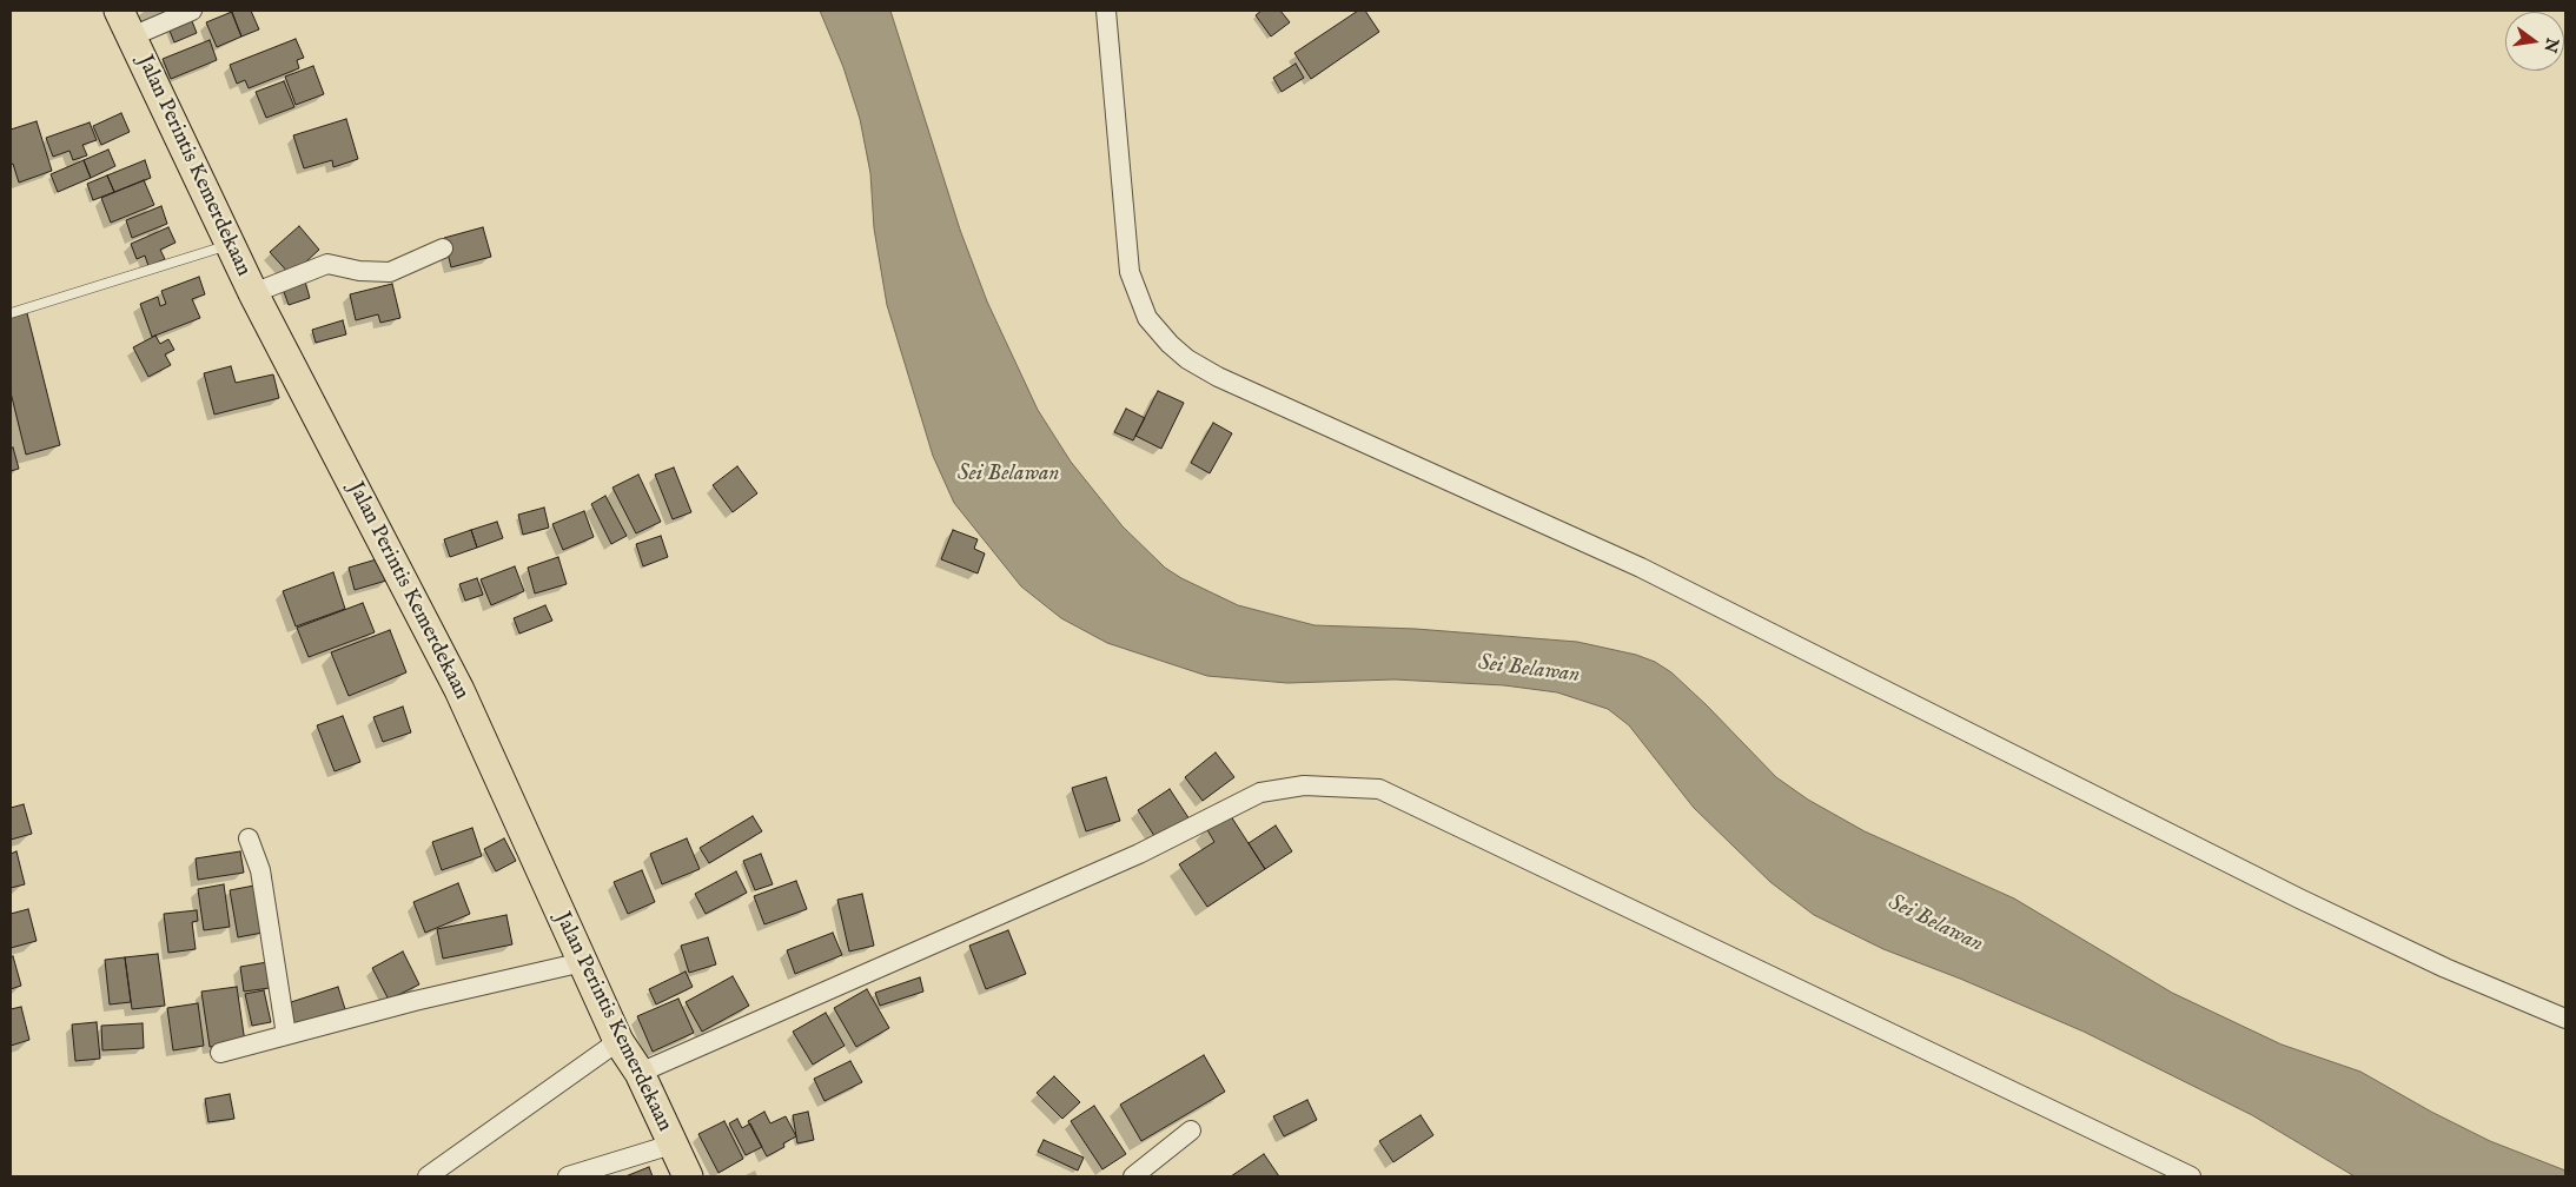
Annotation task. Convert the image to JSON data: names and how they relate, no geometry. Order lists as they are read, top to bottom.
{
  "streets": {
    "main road": ["Jalan Perintis Kemerdekaan"]
  },
  "water": ["Sei Belawan"],
  "north": "right"
}
